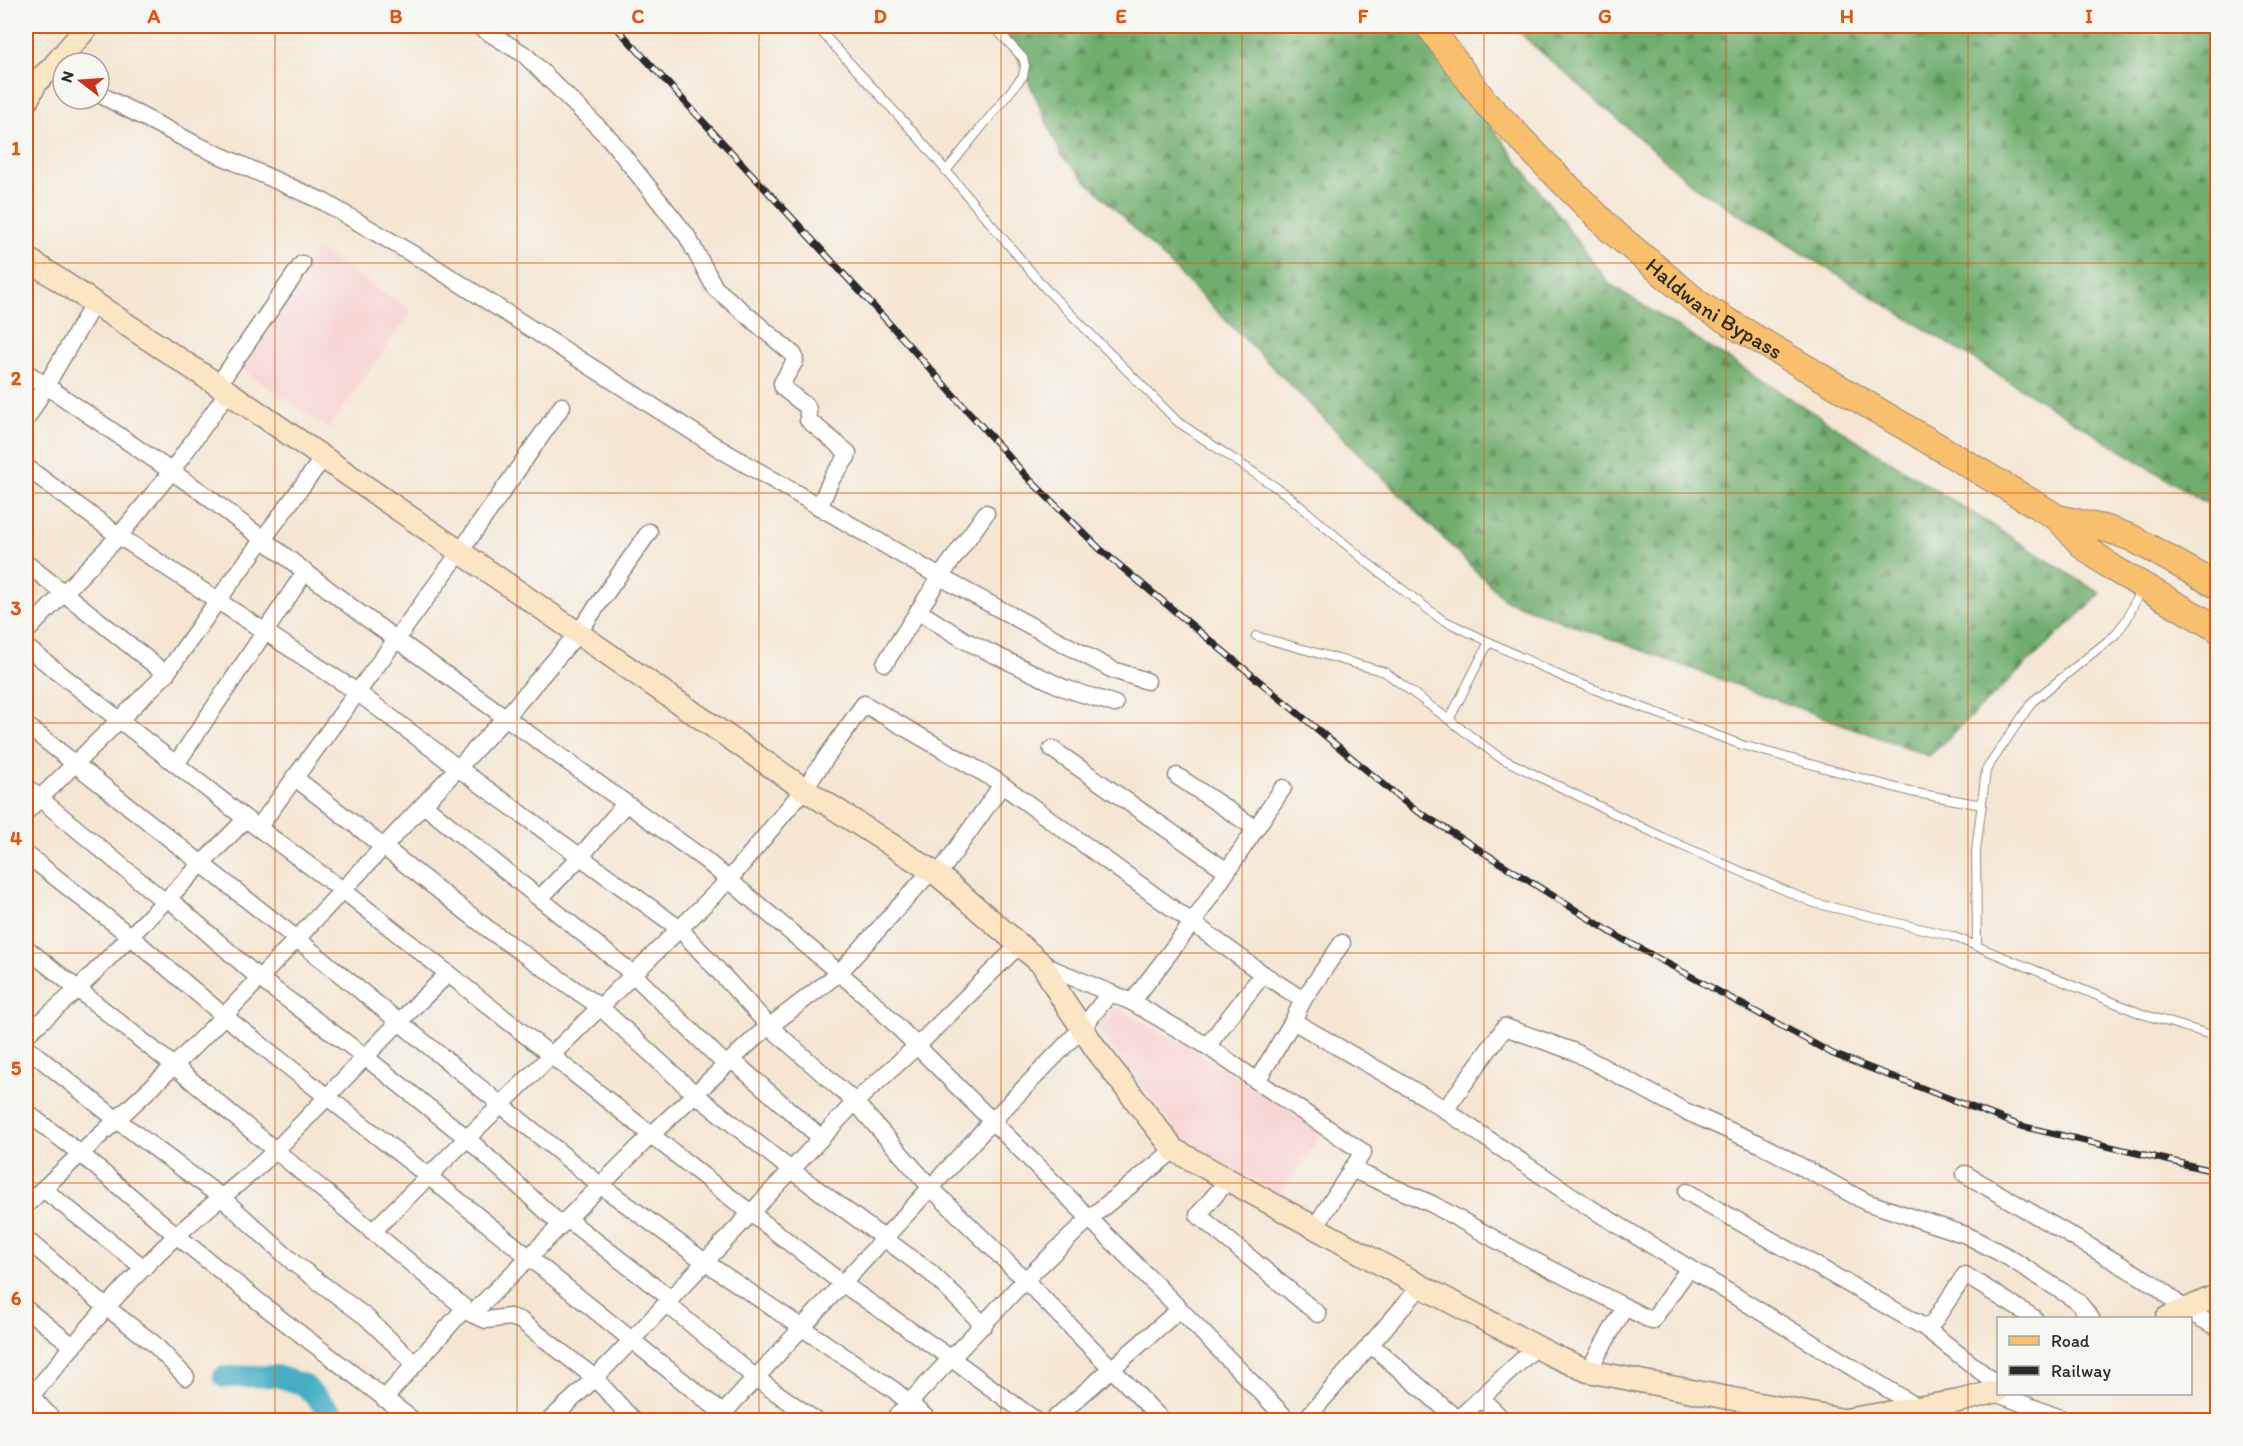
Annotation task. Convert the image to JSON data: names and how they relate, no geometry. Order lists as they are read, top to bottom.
{
  "streets": {
    "main road": ["Haldwani Bypass"]
  },
  "legend": ["Road", "Railway"],
  "north": "left",
  "grid": {
    "columns": [
      "A",
      "B",
      "C",
      "D",
      "E",
      "F",
      "G",
      "H",
      "I"
    ],
    "rows": [
      "1",
      "2",
      "3",
      "4",
      "5",
      "6"
    ]
  }
}
